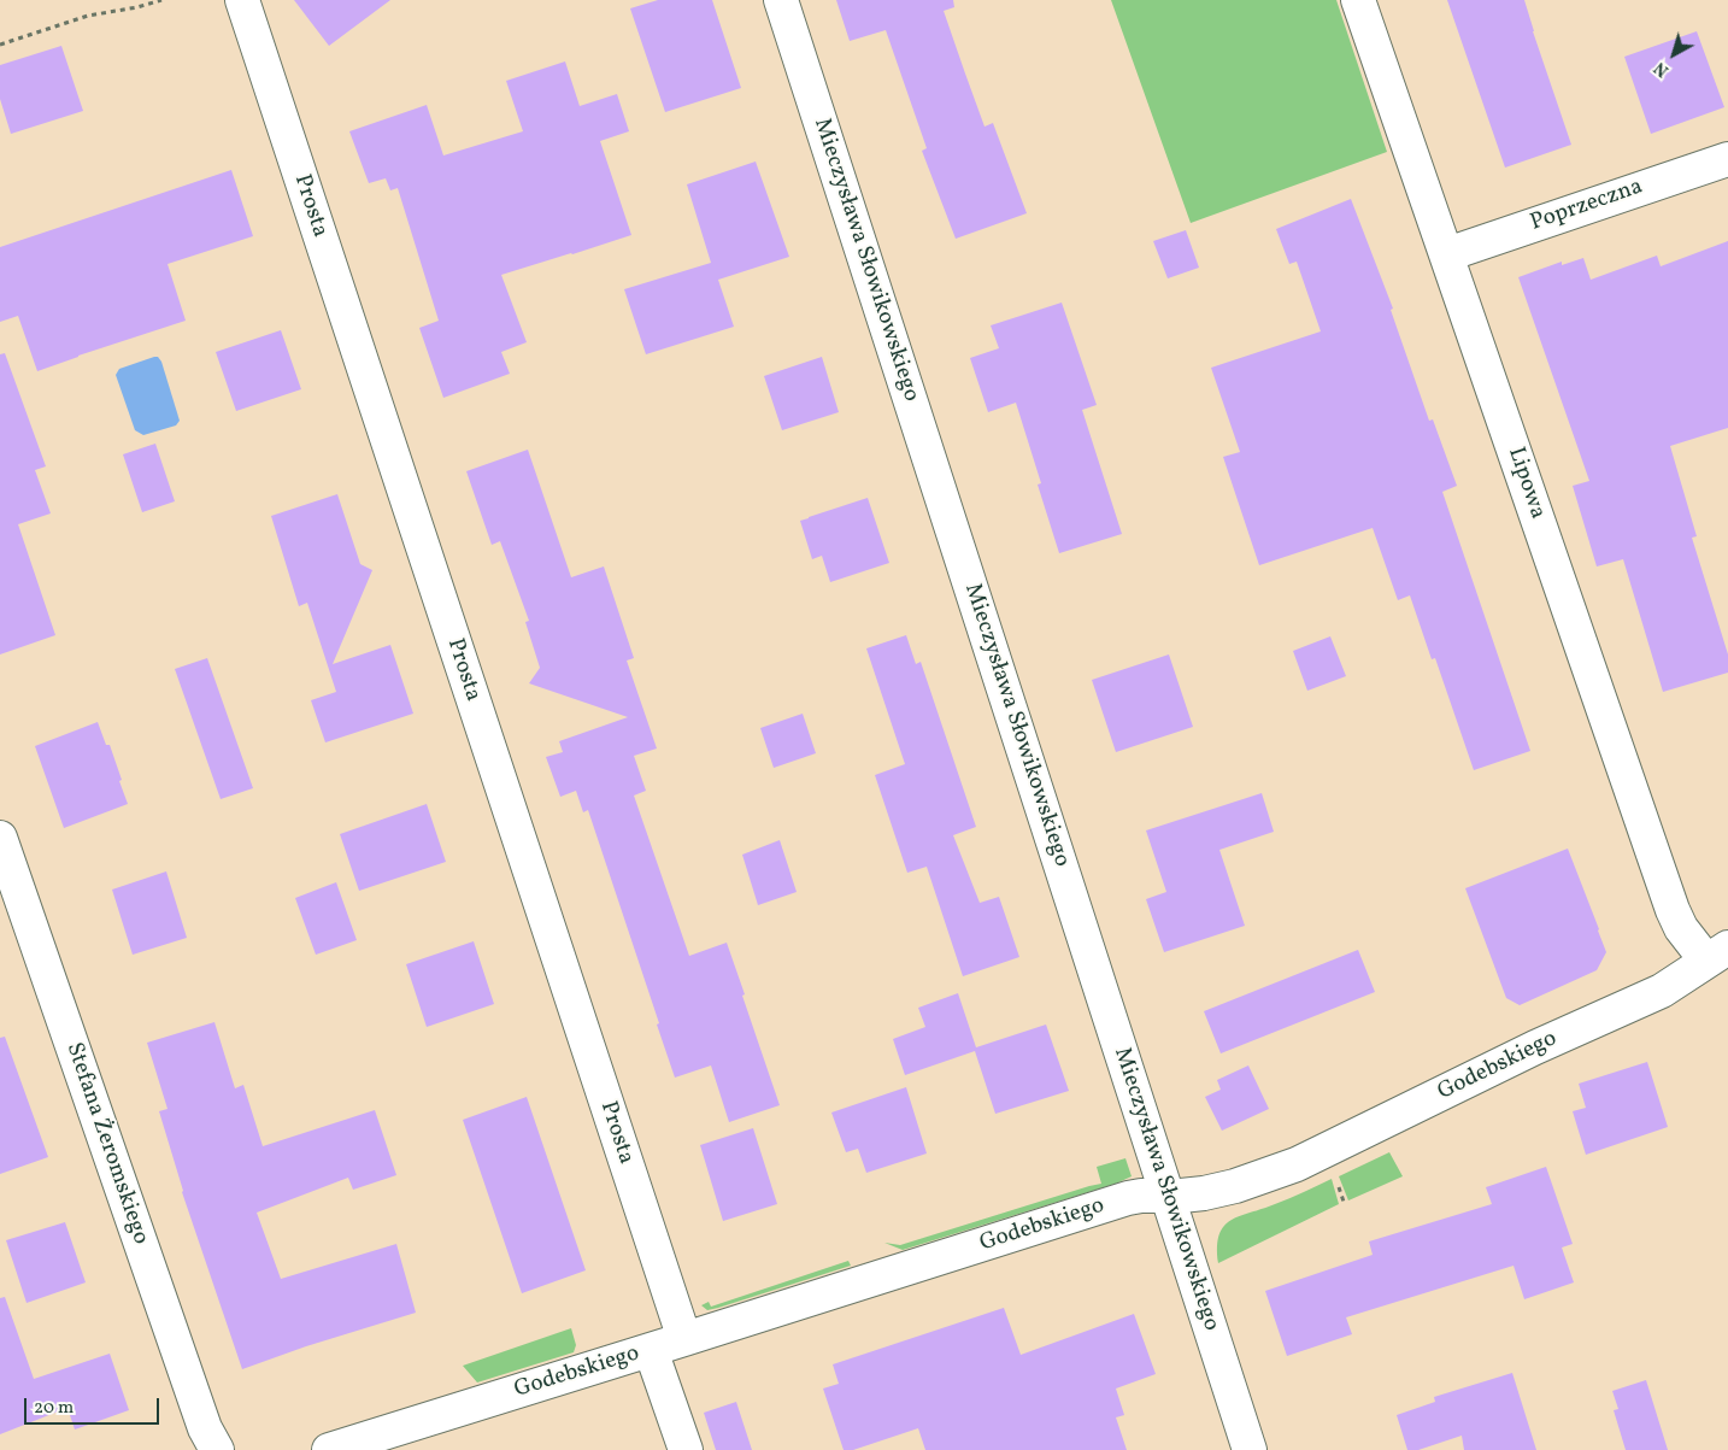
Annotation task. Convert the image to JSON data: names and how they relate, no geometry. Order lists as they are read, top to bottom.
{
  "streets": {
    "street": [
      "Prosta",
      "Poprzeczna",
      "Mieczysława Słowikowskiego",
      "Lipowa",
      "Godebskiego",
      "Stefana Żeromskiego"
    ]
  },
  "crossings": [
    ["Prosta", "Godebskiego"],
    ["Poprzeczna", "Lipowa"],
    ["Mieczysława Słowikowskiego", "Godebskiego"],
    ["Lipowa", "Godebskiego"]
  ],
  "scale_bar": "20 m",
  "north": "bottom left"
}
